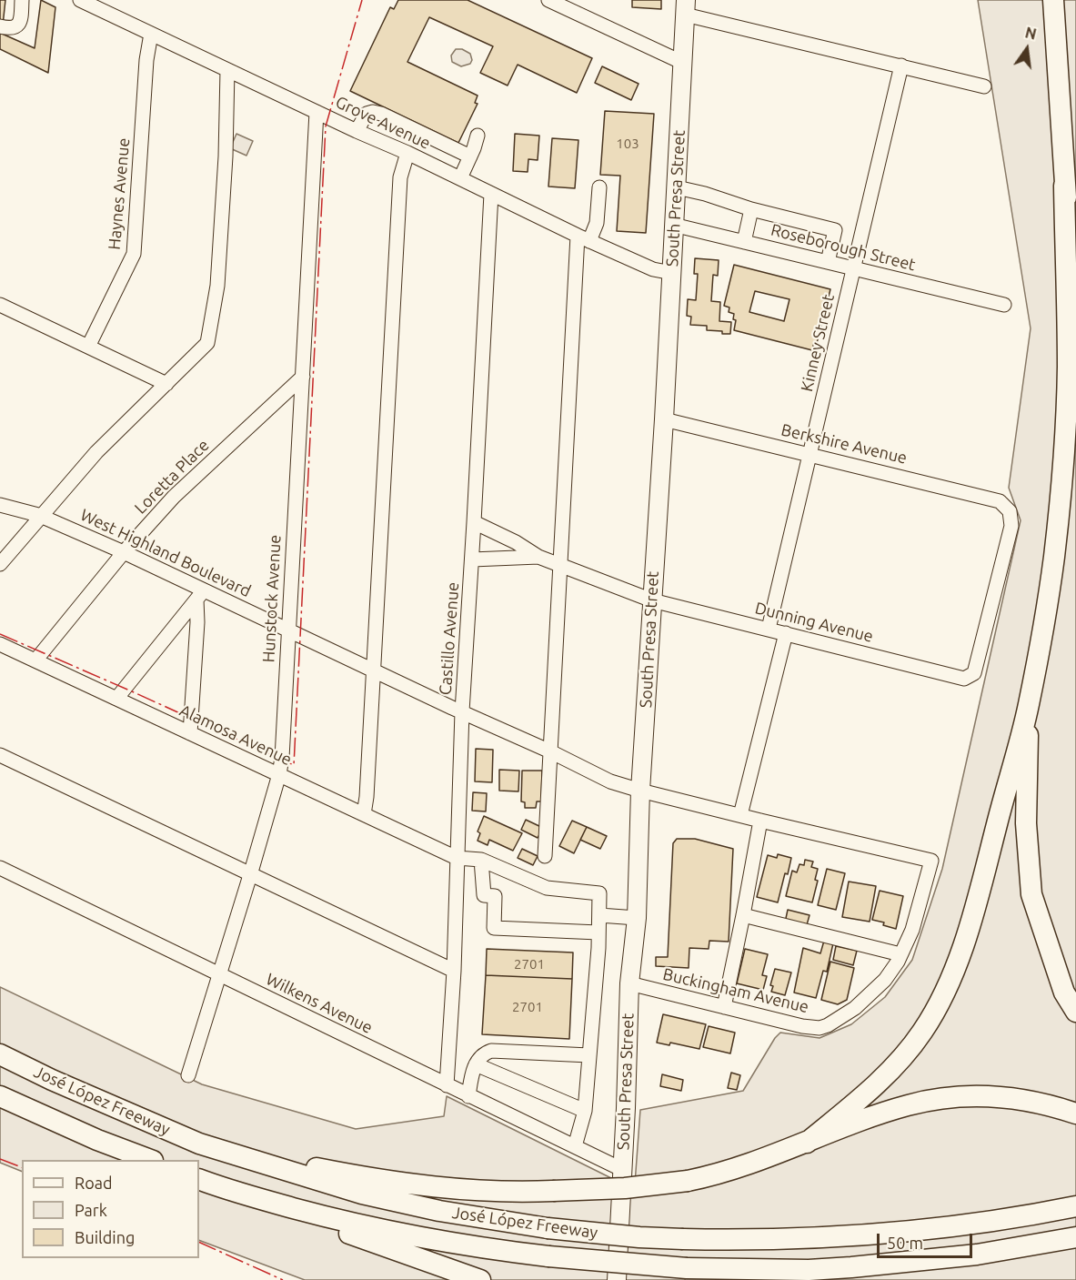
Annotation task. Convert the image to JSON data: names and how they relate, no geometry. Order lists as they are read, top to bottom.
{
  "streets": {
    "highway": ["José López Freeway"],
    "main road": ["South Presa Street"],
    "street": [
      "Grove Avenue",
      "Haynes Avenue",
      "Roseborough Street",
      "Kinney Street",
      "Berkshire Avenue",
      "Loretta Place",
      "West Highland Boulevard",
      "Hunstock Avenue",
      "Dunning Avenue",
      "Castillo Avenue",
      "Alamosa Avenue",
      "Buckingham Avenue",
      "Wilkens Avenue"
    ]
  },
  "crossings": [
    ["Grove Avenue", "Haynes Avenue"],
    ["Grove Avenue", "South Presa Street"],
    ["Grove Avenue", "Hunstock Avenue"],
    ["Grove Avenue", "Castillo Avenue"],
    ["South Presa Street", "Roseborough Street"],
    ["South Presa Street", "Berkshire Avenue"],
    ["South Presa Street", "West Highland Boulevard"],
    ["South Presa Street", "Dunning Avenue"],
    ["South Presa Street", "Buckingham Avenue"],
    ["South Presa Street", "Wilkens Avenue"],
    ["Roseborough Street", "Kinney Street"],
    ["Kinney Street", "Berkshire Avenue"],
    ["Kinney Street", "Dunning Avenue"],
    ["Berkshire Avenue", "Dunning Avenue"],
    ["Loretta Place", "West Highland Boulevard"],
    ["Loretta Place", "Hunstock Avenue"],
    ["Loretta Place", "Alamosa Avenue"],
    ["West Highland Boulevard", "Hunstock Avenue"],
    ["West Highland Boulevard", "Castillo Avenue"],
    ["West Highland Boulevard", "Buckingham Avenue"],
    ["Hunstock Avenue", "Alamosa Avenue"],
    ["Hunstock Avenue", "Wilkens Avenue"],
    ["Castillo Avenue", "Alamosa Avenue"],
    ["Castillo Avenue", "Wilkens Avenue"]
  ],
  "house_numbers": ["103", "2701", "2701"],
  "legend": ["Road", "Park", "Building"],
  "scale_bar": "50 m",
  "north": "top"
}
